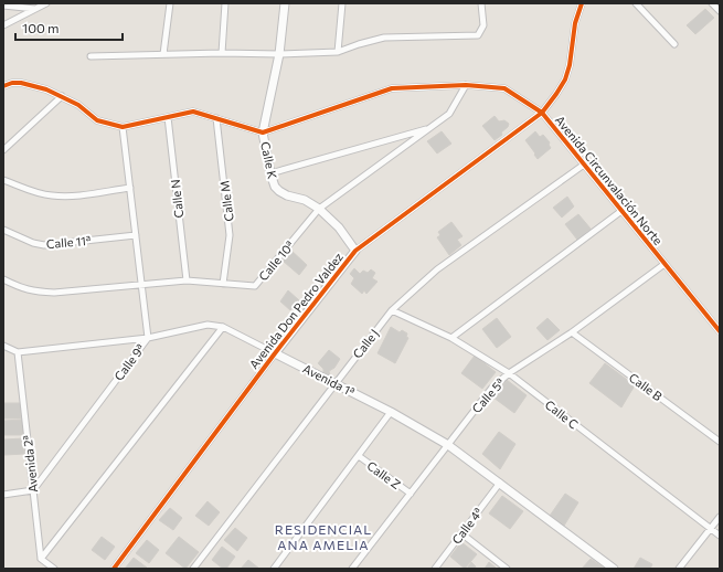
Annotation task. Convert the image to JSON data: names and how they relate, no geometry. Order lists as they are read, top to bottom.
{
  "streets": {
    "street": [
      "Calle K",
      "Avenida Circunvalación Norte",
      "Calle N",
      "Calle M",
      "Calle 11ª",
      "Calle 10ª",
      "Avenida Don Pedro Valdez",
      "Calle J",
      "Calle 9ª",
      "Avenida 1ª",
      "Calle B",
      "Calle 5ª",
      "Calle C",
      "Avenida 2ª",
      "Calle Z",
      "Calle 4ª"
    ]
  },
  "crossings": [
    ["Calle K", "Avenida Circunvalación Norte"],
    ["Calle K", "Calle 10ª"],
    ["Calle K", "Avenida Don Pedro Valdez"],
    ["Avenida Circunvalación Norte", "Calle 10ª"],
    ["Avenida Circunvalación Norte", "Avenida Don Pedro Valdez"],
    ["Avenida Circunvalación Norte", "Calle J"],
    ["Avenida Circunvalación Norte", "Calle 5ª"],
    ["Calle N", "Calle 10ª"],
    ["Calle M", "Calle 10ª"],
    ["Calle 11ª", "Calle 9ª"],
    ["Calle 10ª", "Calle 9ª"],
    ["Avenida Don Pedro Valdez", "Avenida 1ª"],
    ["Calle J", "Avenida 1ª"],
    ["Calle J", "Calle C"],
    ["Calle 9ª", "Avenida 1ª"],
    ["Calle 9ª", "Avenida 2ª"],
    ["Avenida 1ª", "Calle 5ª"],
    ["Avenida 1ª", "Avenida 2ª"],
    ["Avenida 1ª", "Calle 4ª"],
    ["Calle B", "Calle 5ª"],
    ["Calle 5ª", "Calle C"],
    ["Calle 5ª", "Calle Z"]
  ],
  "districts": ["RESIDENCIAL ANA AMELIA"],
  "scale_bar": "100 m"
}
